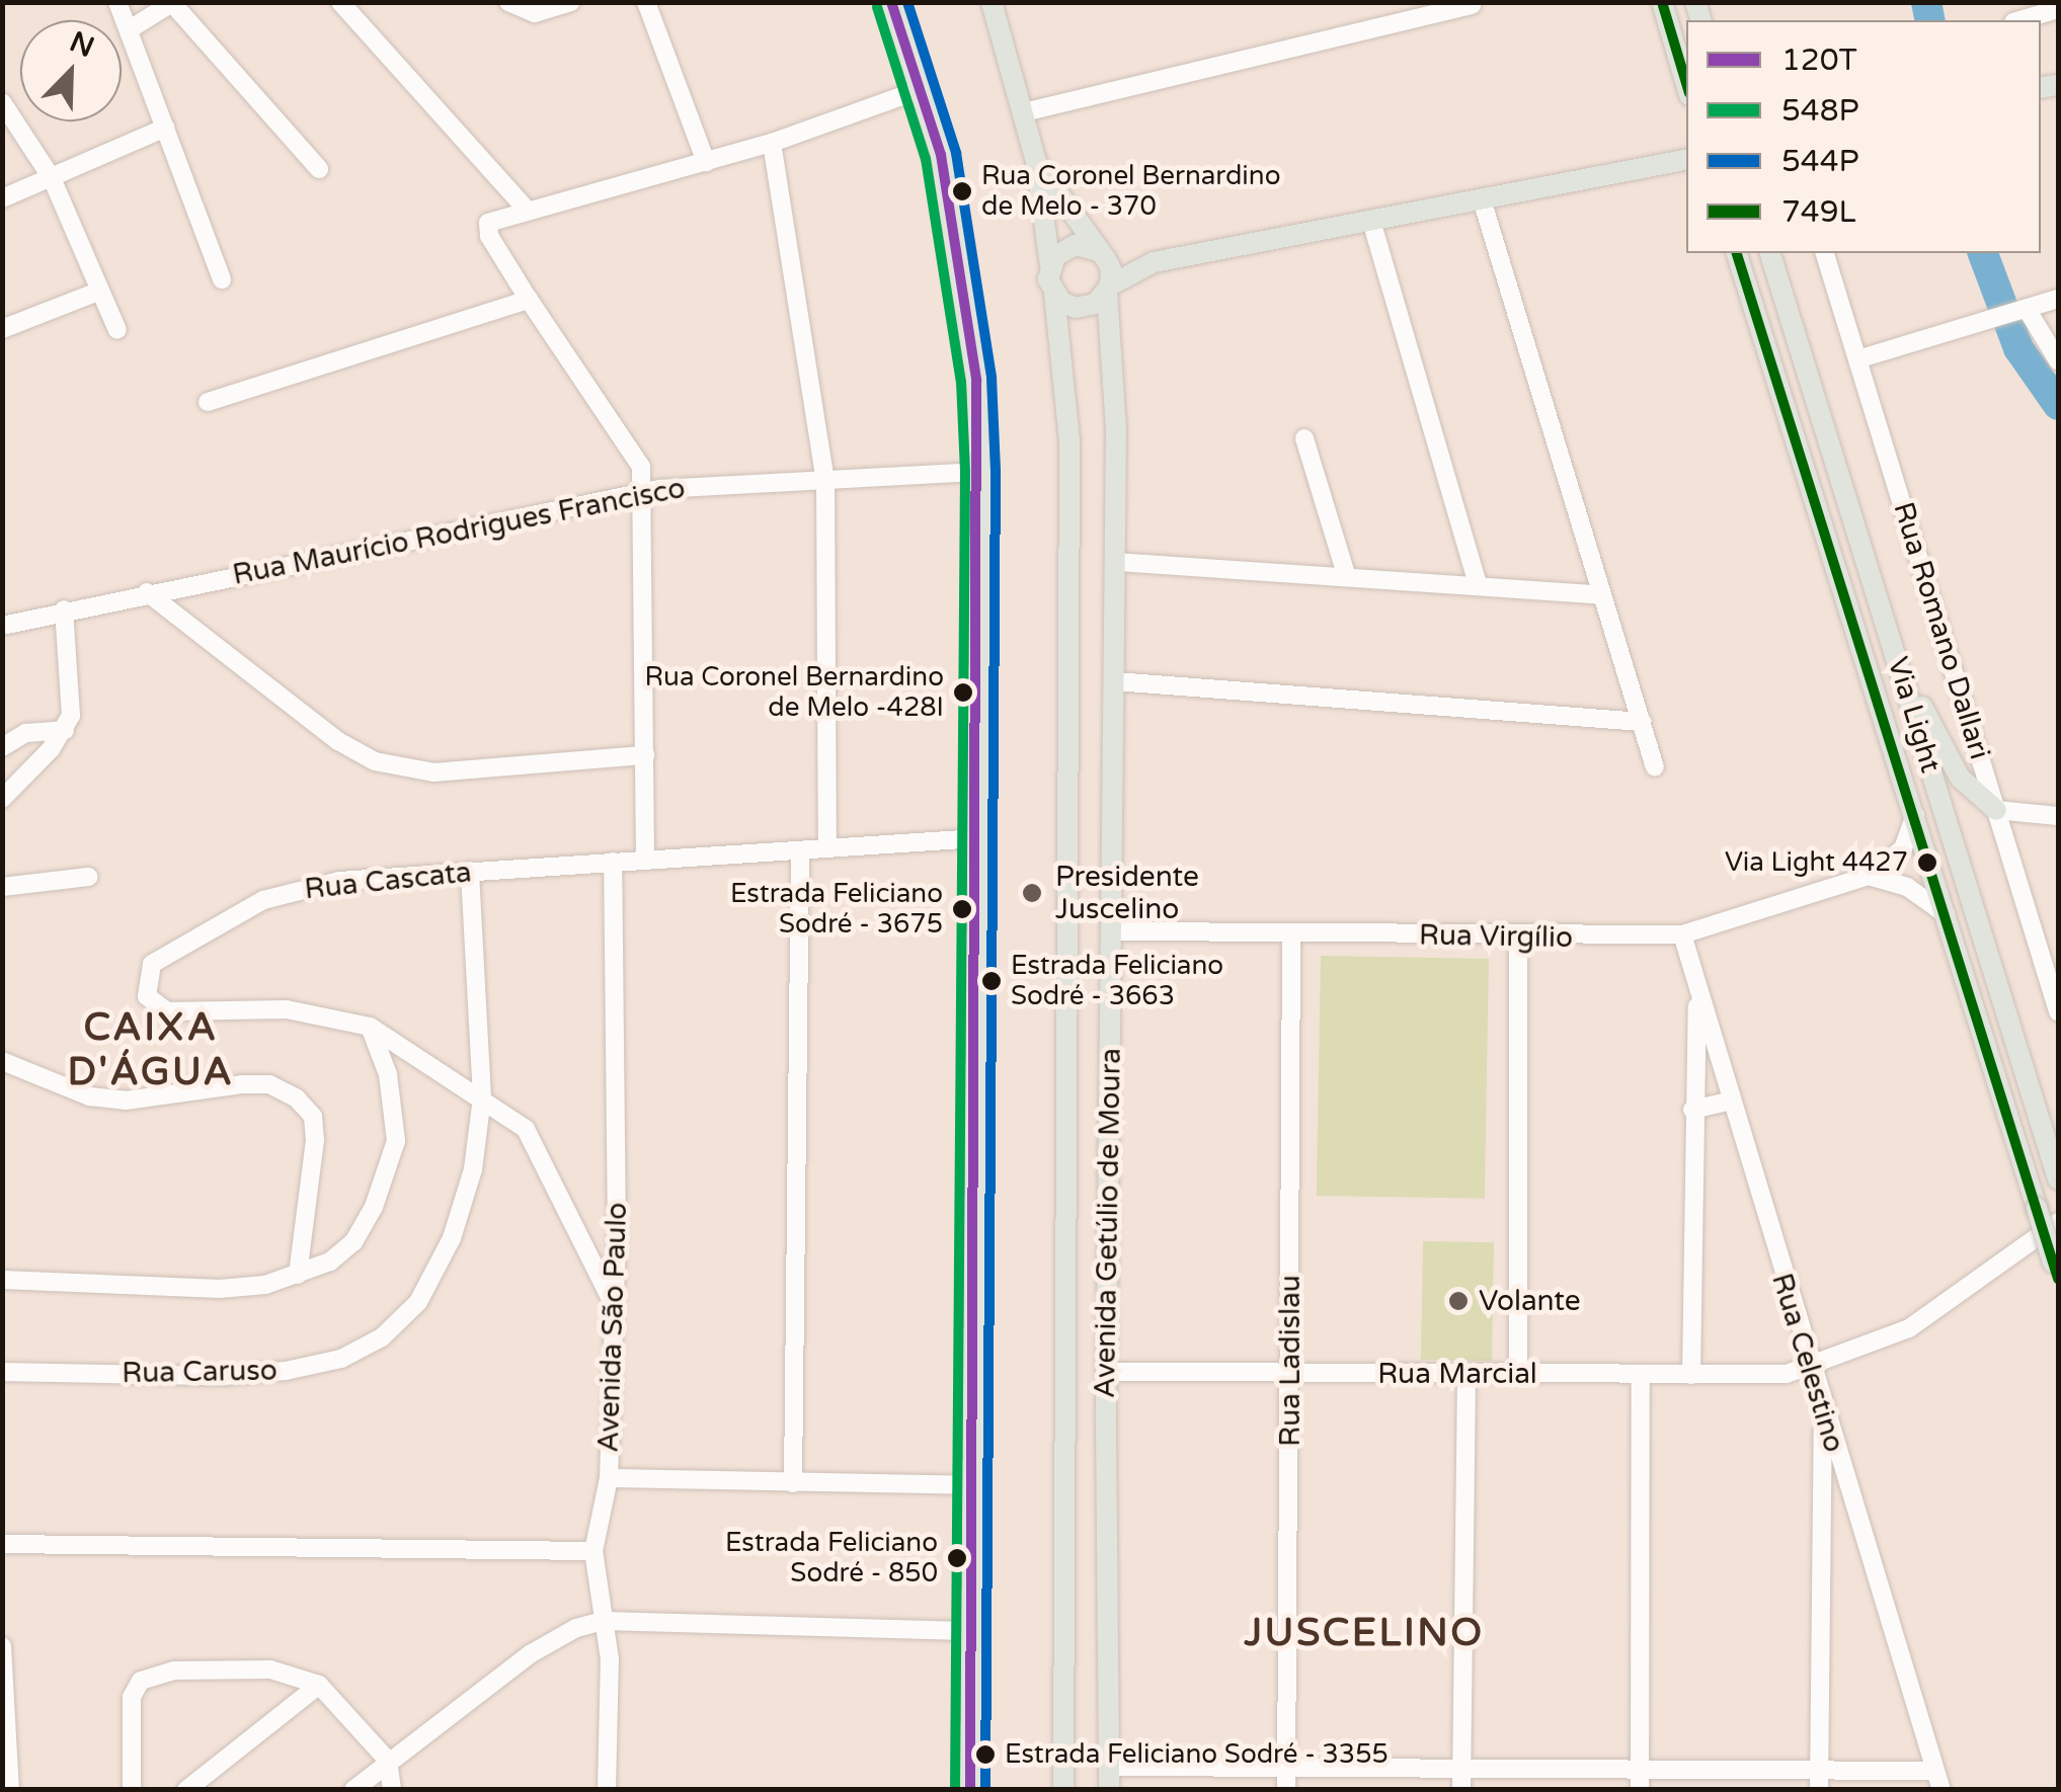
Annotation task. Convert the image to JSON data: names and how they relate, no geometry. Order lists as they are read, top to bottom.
{
  "streets": {
    "main road": ["Via Light", "Avenida Getúlio de Moura"],
    "street": [
      "Rua Maurício Rodrigues Francisco",
      "Rua Romano Dallari",
      "Rua Cascata",
      "Rua Virgílio",
      "Avenida São Paulo",
      "Rua Ladislau",
      "Rua Celestino",
      "Rua Caruso",
      "Rua Marcial"
    ]
  },
  "crossings": [
    ["Via Light", "Rua Virgílio"],
    ["Rua Cascata", "Avenida São Paulo"],
    ["Rua Cascata", "Rua Caruso"],
    ["Rua Virgílio", "Avenida Getúlio de Moura"],
    ["Rua Virgílio", "Rua Ladislau"],
    ["Rua Virgílio", "Rua Celestino"],
    ["Avenida Getúlio de Moura", "Rua Marcial"],
    ["Rua Ladislau", "Rua Marcial"],
    ["Rua Celestino", "Rua Marcial"]
  ],
  "districts": ["CAIXA D'ÁGUA", "JUSCELINO"],
  "places": [
    "Rua Coronel Bernardino de Melo - 370",
    "Rua Coronel Bernardino de Melo -428I",
    "Via Light 4427",
    "Presidente Juscelino",
    "Estrada Feliciano Sodré - 3675",
    "Estrada Feliciano Sodré - 3663",
    "Volante",
    "Estrada Feliciano Sodré - 850",
    "Estrada Feliciano Sodré - 3355"
  ],
  "lines": [
    "transit line 120T",
    "transit line 544P",
    "transit line 749L",
    "transit line 548P"
  ],
  "legend": [
    "120T",
    "548P",
    "544P",
    "749L"
  ],
  "north": "top right"
}
